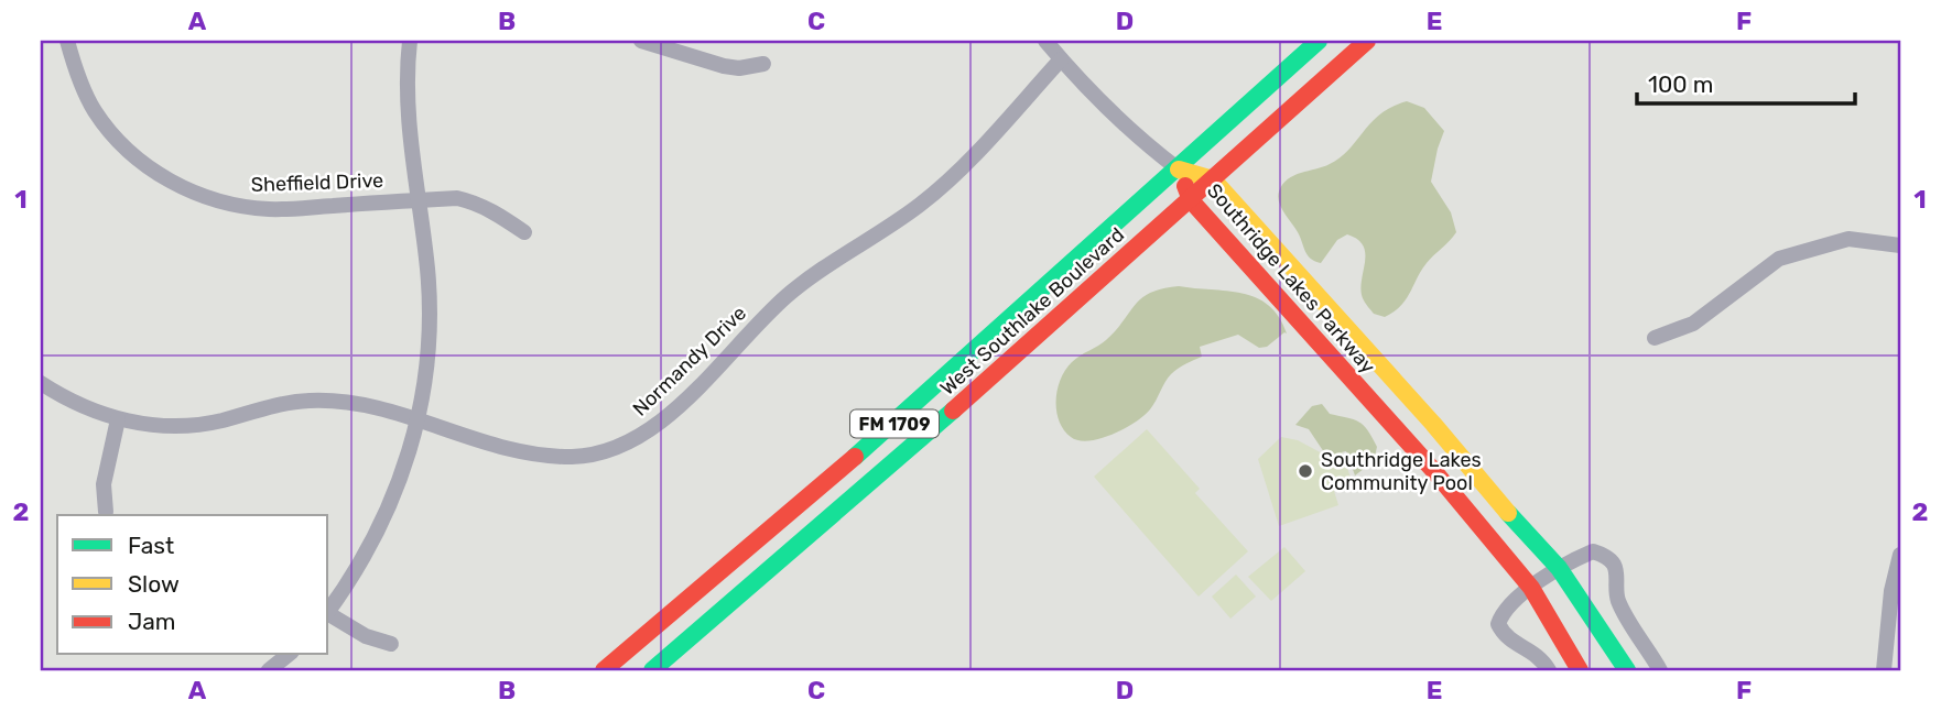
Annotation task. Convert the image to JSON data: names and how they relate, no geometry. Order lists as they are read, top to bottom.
{
  "streets": {
    "main road": ["Southridge Lakes Parkway", "West Southlake Boulevard", "FM 1709"],
    "street": ["Sheffield Drive", "Normandy Drive"]
  },
  "crossings": [
    ["Southridge Lakes Parkway", "West Southlake Boulevard"]
  ],
  "places": ["Southridge Lakes Community Pool"],
  "legend": ["Fast", "Slow", "Jam"],
  "scale_bar": "100 m",
  "grid": {
    "columns": [
      "A",
      "B",
      "C",
      "D",
      "E",
      "F"
    ],
    "rows": ["1", "2"]
  }
}
